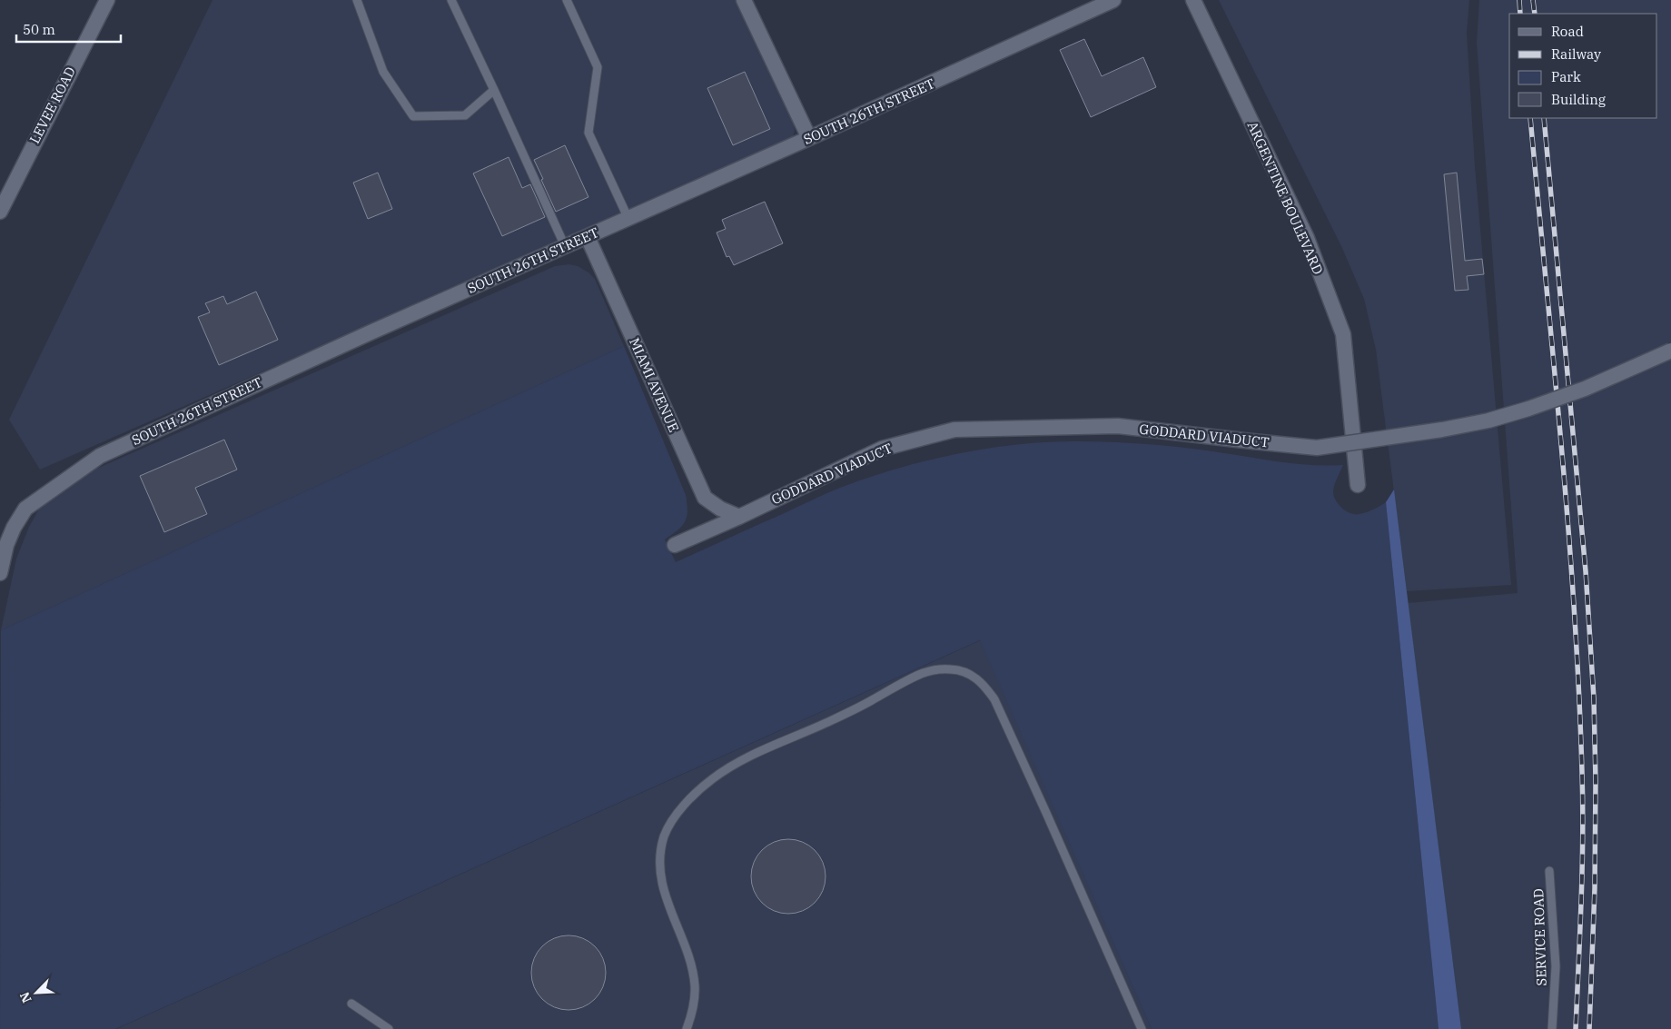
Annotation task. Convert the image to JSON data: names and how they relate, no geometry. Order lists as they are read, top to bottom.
{
  "streets": {
    "street": [
      "LEVEE ROAD",
      "SOUTH 26TH STREET",
      "ARGENTINE BOULEVARD",
      "MIAMI AVENUE",
      "GODDARD VIADUCT"
    ],
    "lane": ["SERVICE ROAD"]
  },
  "crossings": [
    ["SOUTH 26TH STREET", "MIAMI AVENUE"],
    ["MIAMI AVENUE", "GODDARD VIADUCT"]
  ],
  "legend": [
    "Road",
    "Railway",
    "Park",
    "Building"
  ],
  "scale_bar": "50 m",
  "north": "bottom left"
}
